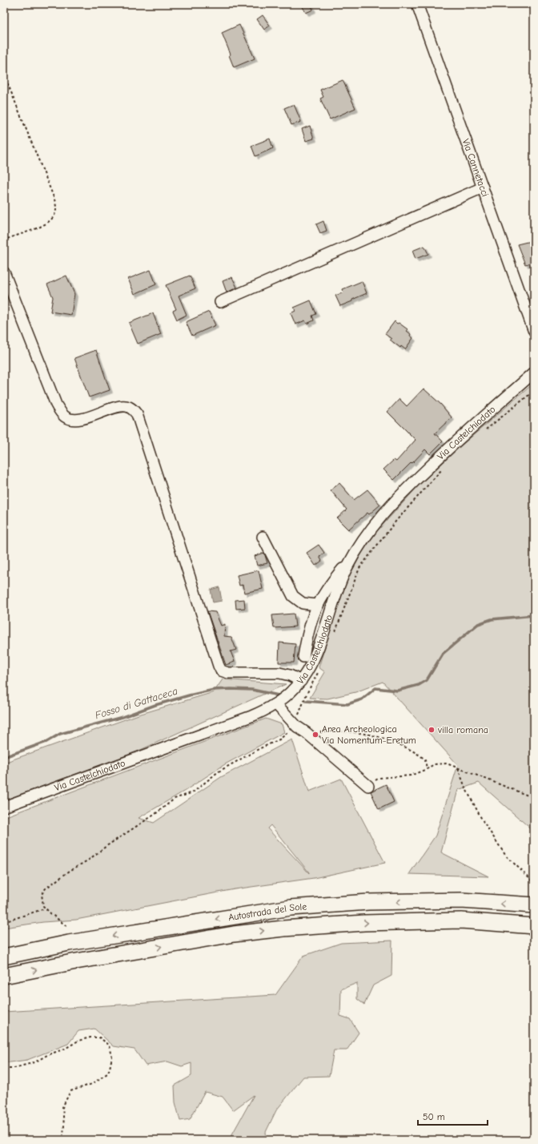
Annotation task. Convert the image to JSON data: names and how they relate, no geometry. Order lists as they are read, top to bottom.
{
  "streets": {
    "highway": ["Autostrada del Sole"],
    "street": ["Via Cannetacci", "Via Castelchiodato"]
  },
  "water": ["Fosso di Gattaceca"],
  "places": ["villa romana", "Area Archeologica Via Nomentum-Eretum"],
  "scale_bar": "50 m"
}
